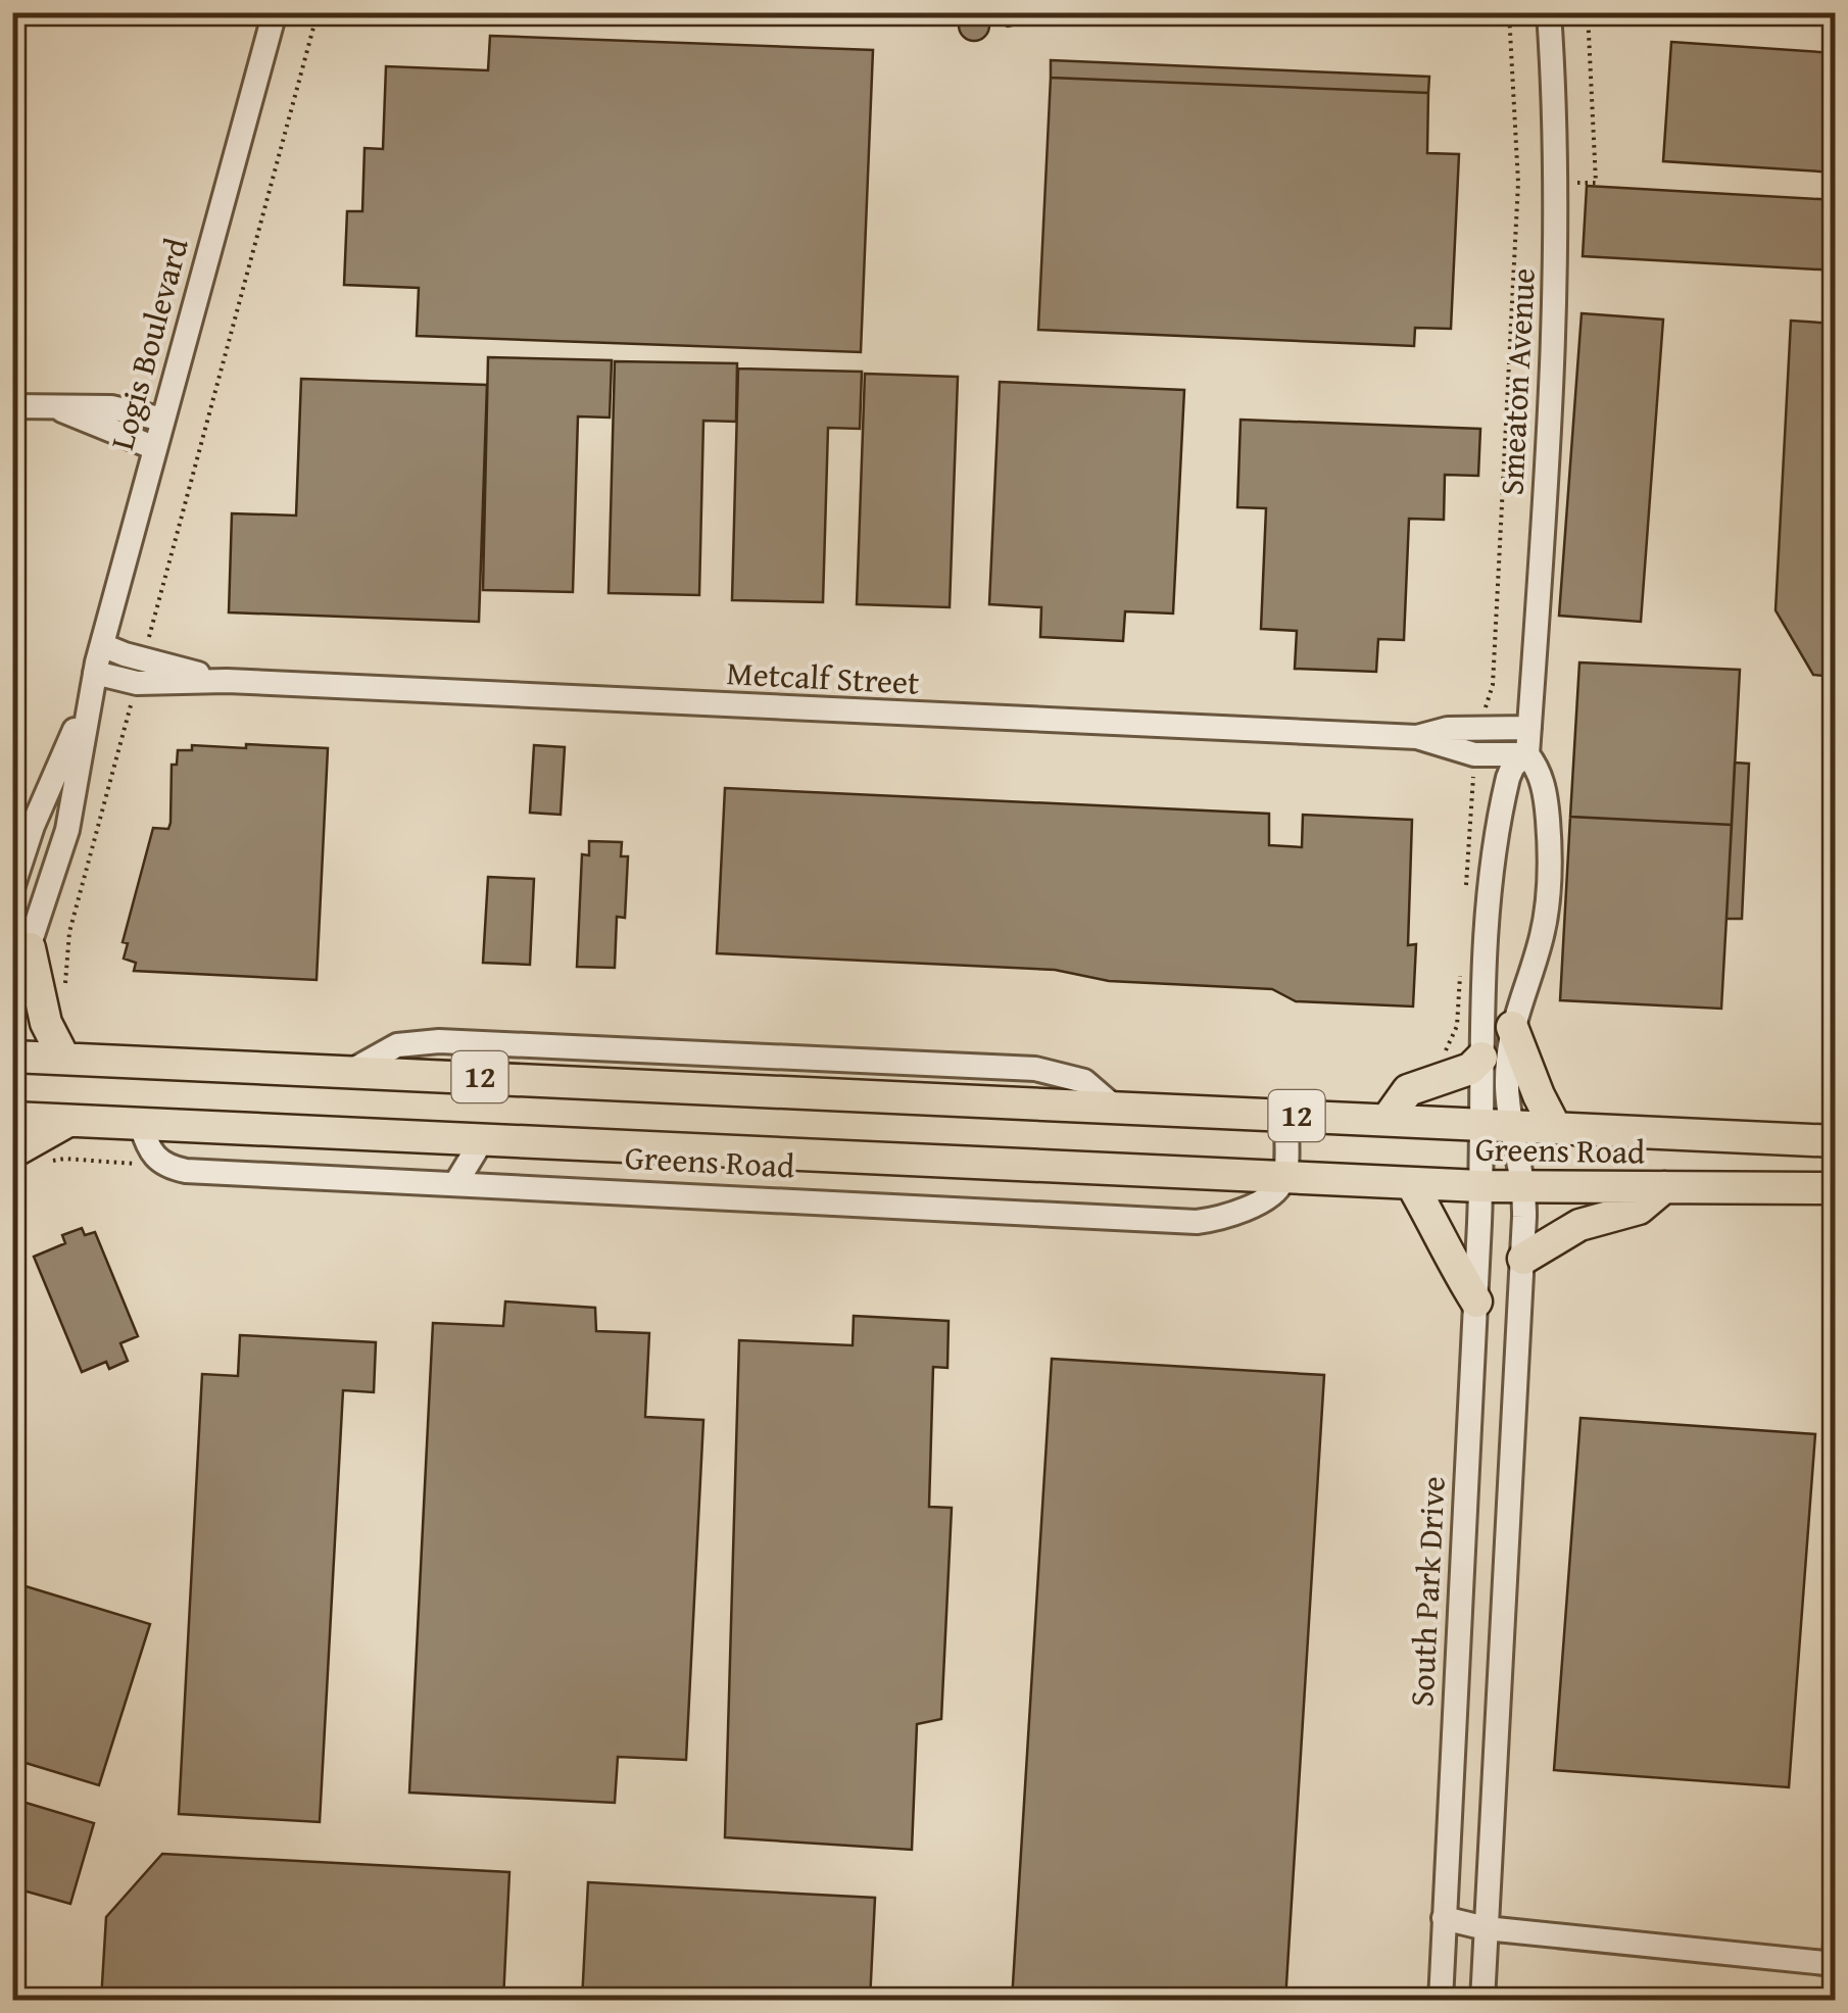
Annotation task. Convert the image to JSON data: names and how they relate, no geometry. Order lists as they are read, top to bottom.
{
  "streets": {
    "main road": ["12", "Greens Road"],
    "street": [
      "Logis Boulevard",
      "Smeaton Avenue",
      "Metcalf Street",
      "South Park Drive"
    ]
  },
  "crossings": [
    ["Logis Boulevard", "Metcalf Street"],
    ["Smeaton Avenue", "Metcalf Street"],
    ["Smeaton Avenue", "Greens Road"],
    ["Smeaton Avenue", "South Park Drive"],
    ["Greens Road", "South Park Drive"]
  ]
}
